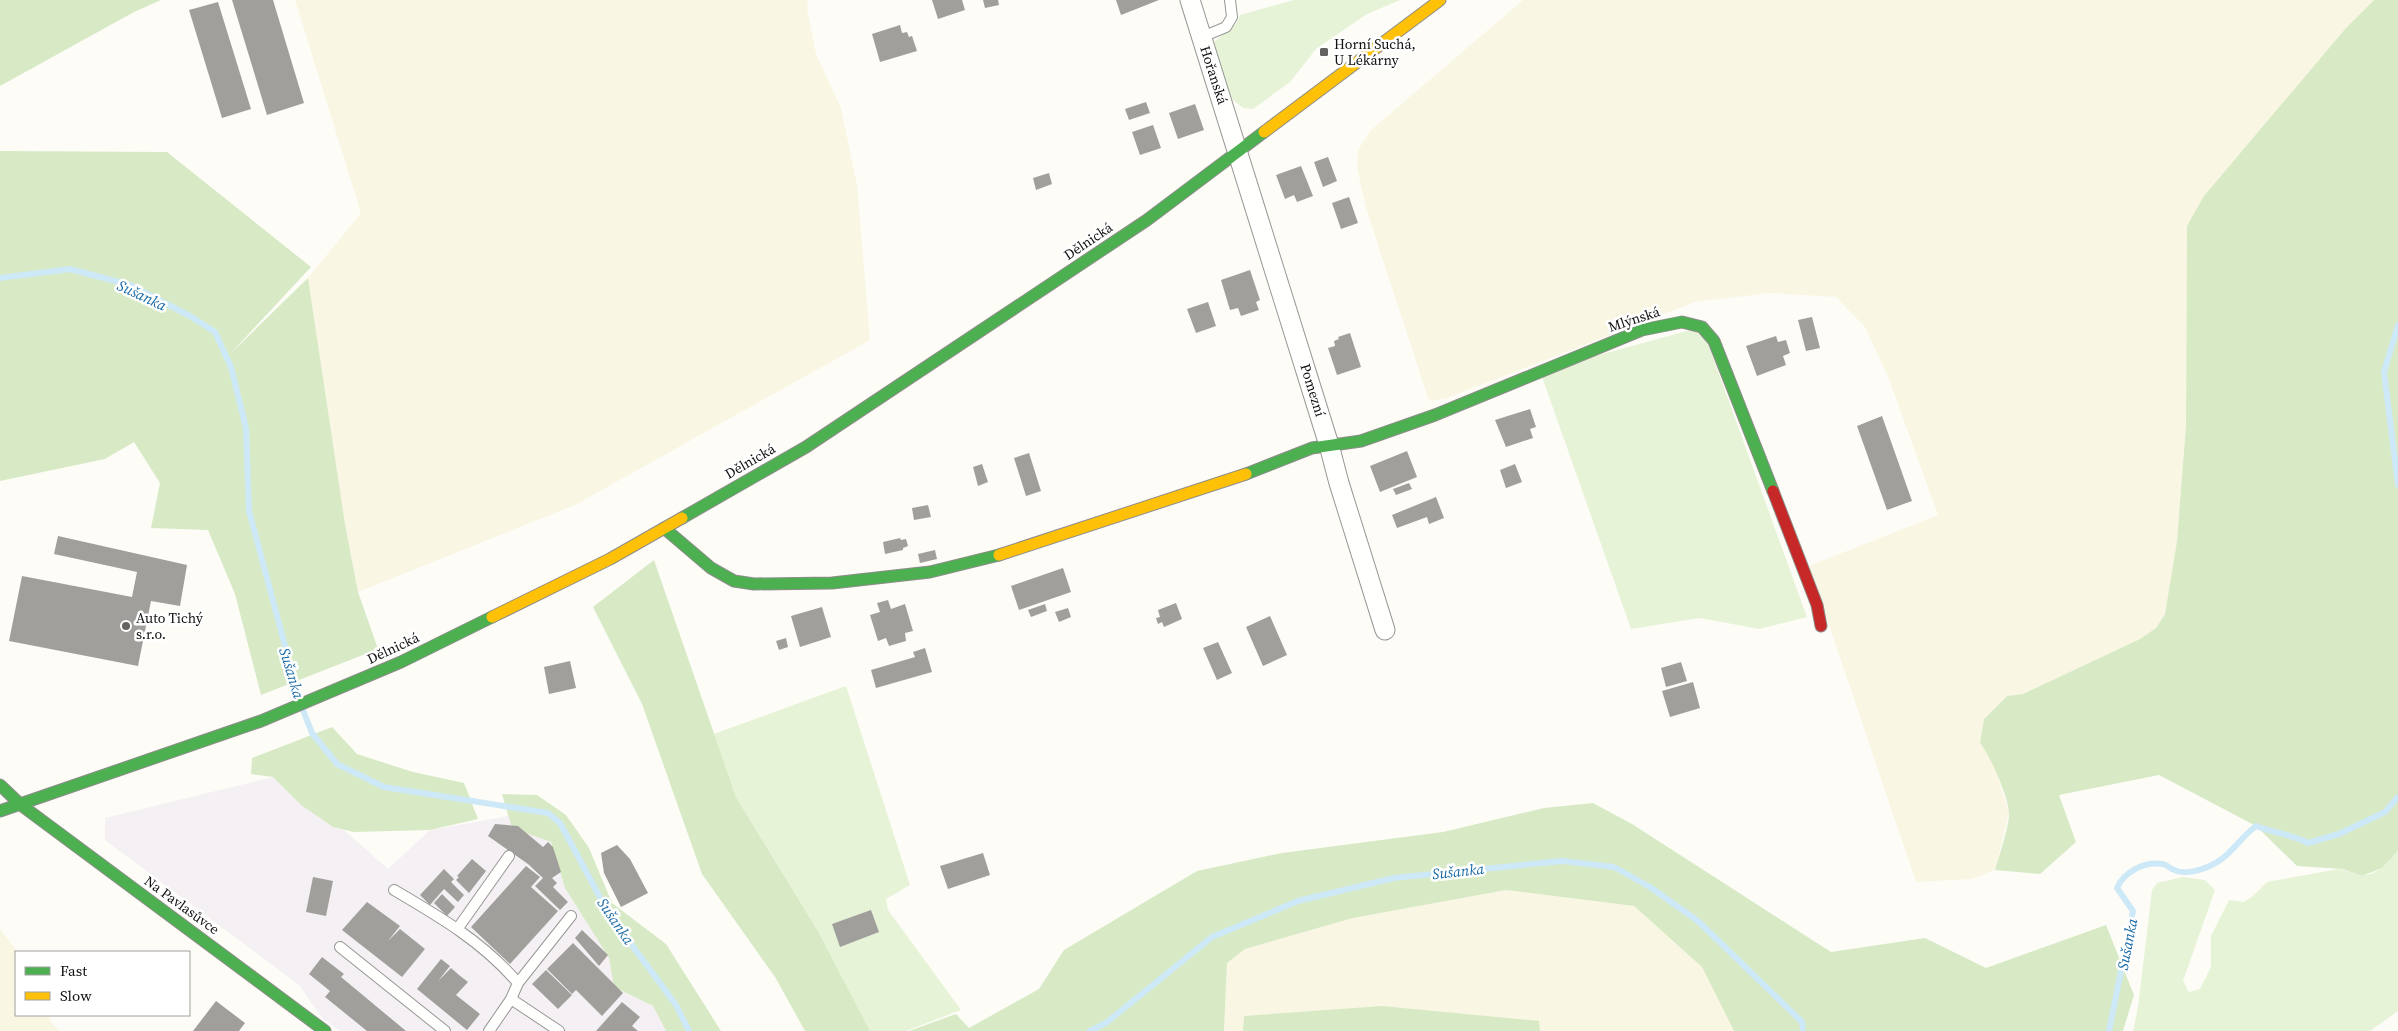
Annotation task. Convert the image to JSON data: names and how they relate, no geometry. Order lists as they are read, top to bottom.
{
  "streets": {
    "street": [
      "Hořanská",
      "Dělnická",
      "Mlýnská",
      "Pomezní",
      "Na Pavlasůvce"
    ]
  },
  "crossings": [
    ["Hořanská", "Dělnická"],
    ["Hořanská", "Pomezní"],
    ["Dělnická", "Mlýnská"],
    ["Dělnická", "Pomezní"],
    ["Dělnická", "Na Pavlasůvce"],
    ["Mlýnská", "Pomezní"]
  ],
  "water": ["Sušanka"],
  "places": {
    "transit": ["Horní Suchá, U Lékárny"],
    "other": ["Auto Tichý s.r.o."]
  },
  "legend": ["Fast", "Slow"]
}
